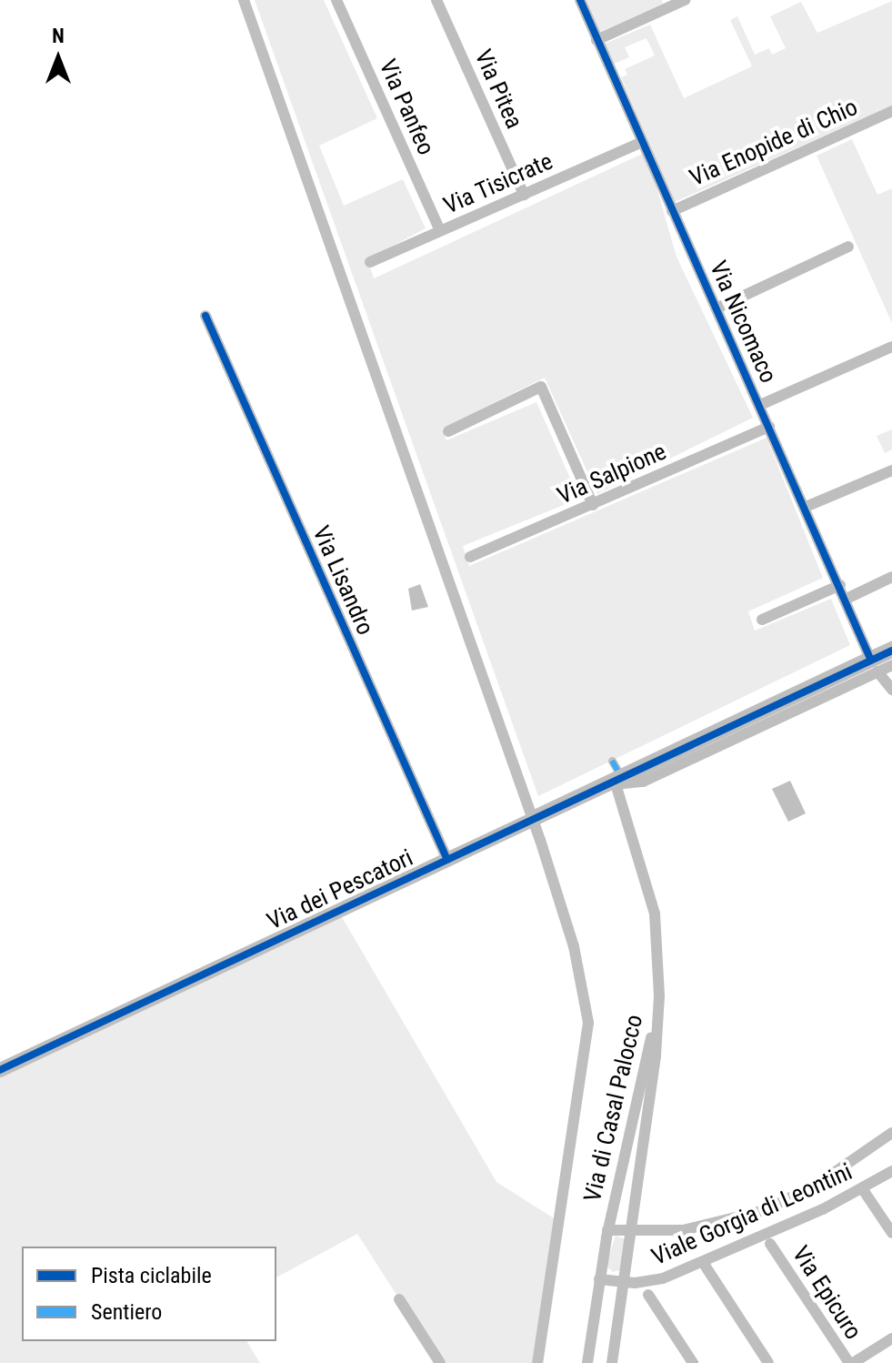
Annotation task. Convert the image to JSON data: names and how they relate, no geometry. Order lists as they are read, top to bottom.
{
  "streets": {
    "street": [
      "Via Pitea",
      "Via Panfeo",
      "Via Enopide di Chio",
      "Via Tisicrate",
      "Via Nicomaco",
      "Via Salpione",
      "Via Lisandro",
      "Via dei Pescatori",
      "Via di Casal Palocco",
      "Viale Gorgia di Leontini",
      "Via Epicuro"
    ]
  },
  "crossings": [
    ["Via Pitea", "Via Tisicrate"],
    ["Via Panfeo", "Via Tisicrate"],
    ["Via Enopide di Chio", "Via Nicomaco"],
    ["Via Tisicrate", "Via Nicomaco"],
    ["Via Nicomaco", "Via Salpione"],
    ["Via Nicomaco", "Via dei Pescatori"],
    ["Via Lisandro", "Via dei Pescatori"],
    ["Via dei Pescatori", "Via di Casal Palocco"],
    ["Via di Casal Palocco", "Viale Gorgia di Leontini"]
  ],
  "legend": ["Pista ciclabile", "Sentiero"],
  "north": "top"
}
